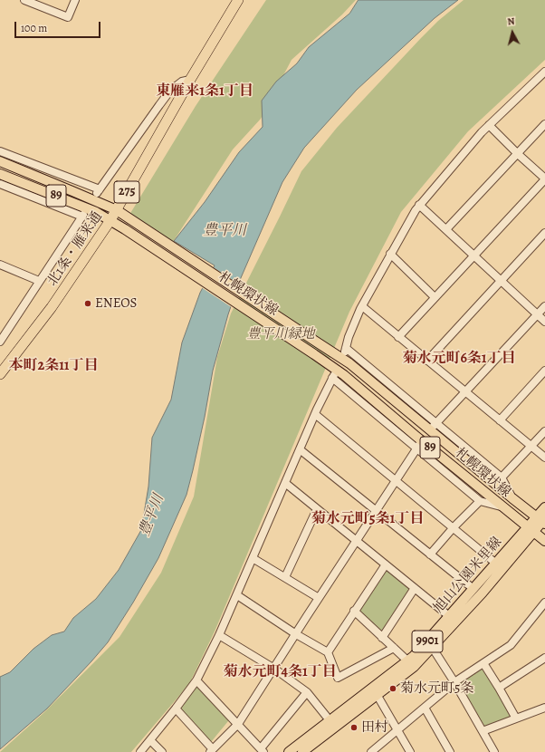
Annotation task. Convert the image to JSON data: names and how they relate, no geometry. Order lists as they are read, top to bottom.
{
  "streets": {
    "highway": ["275", "北1条・雁来通"],
    "main road": [
      "89",
      "札幌環状線",
      "旭山公園米里線",
      "9901"
    ]
  },
  "crossings": [
    ["北1条・雁来通", "札幌環状線"],
    ["札幌環状線", "旭山公園米里線"]
  ],
  "districts": [
    "東雁来1条1丁目",
    "菊水元町6条1丁目",
    "本町2条11丁目",
    "菊水元町5条1丁目",
    "菊水元町4条1丁目"
  ],
  "water": ["豊平川"],
  "parks": ["豊平川緑地"],
  "places": ["ENEOS", "菊水元町5条", "田村"],
  "scale_bar": "100 m",
  "north": "top"
}
